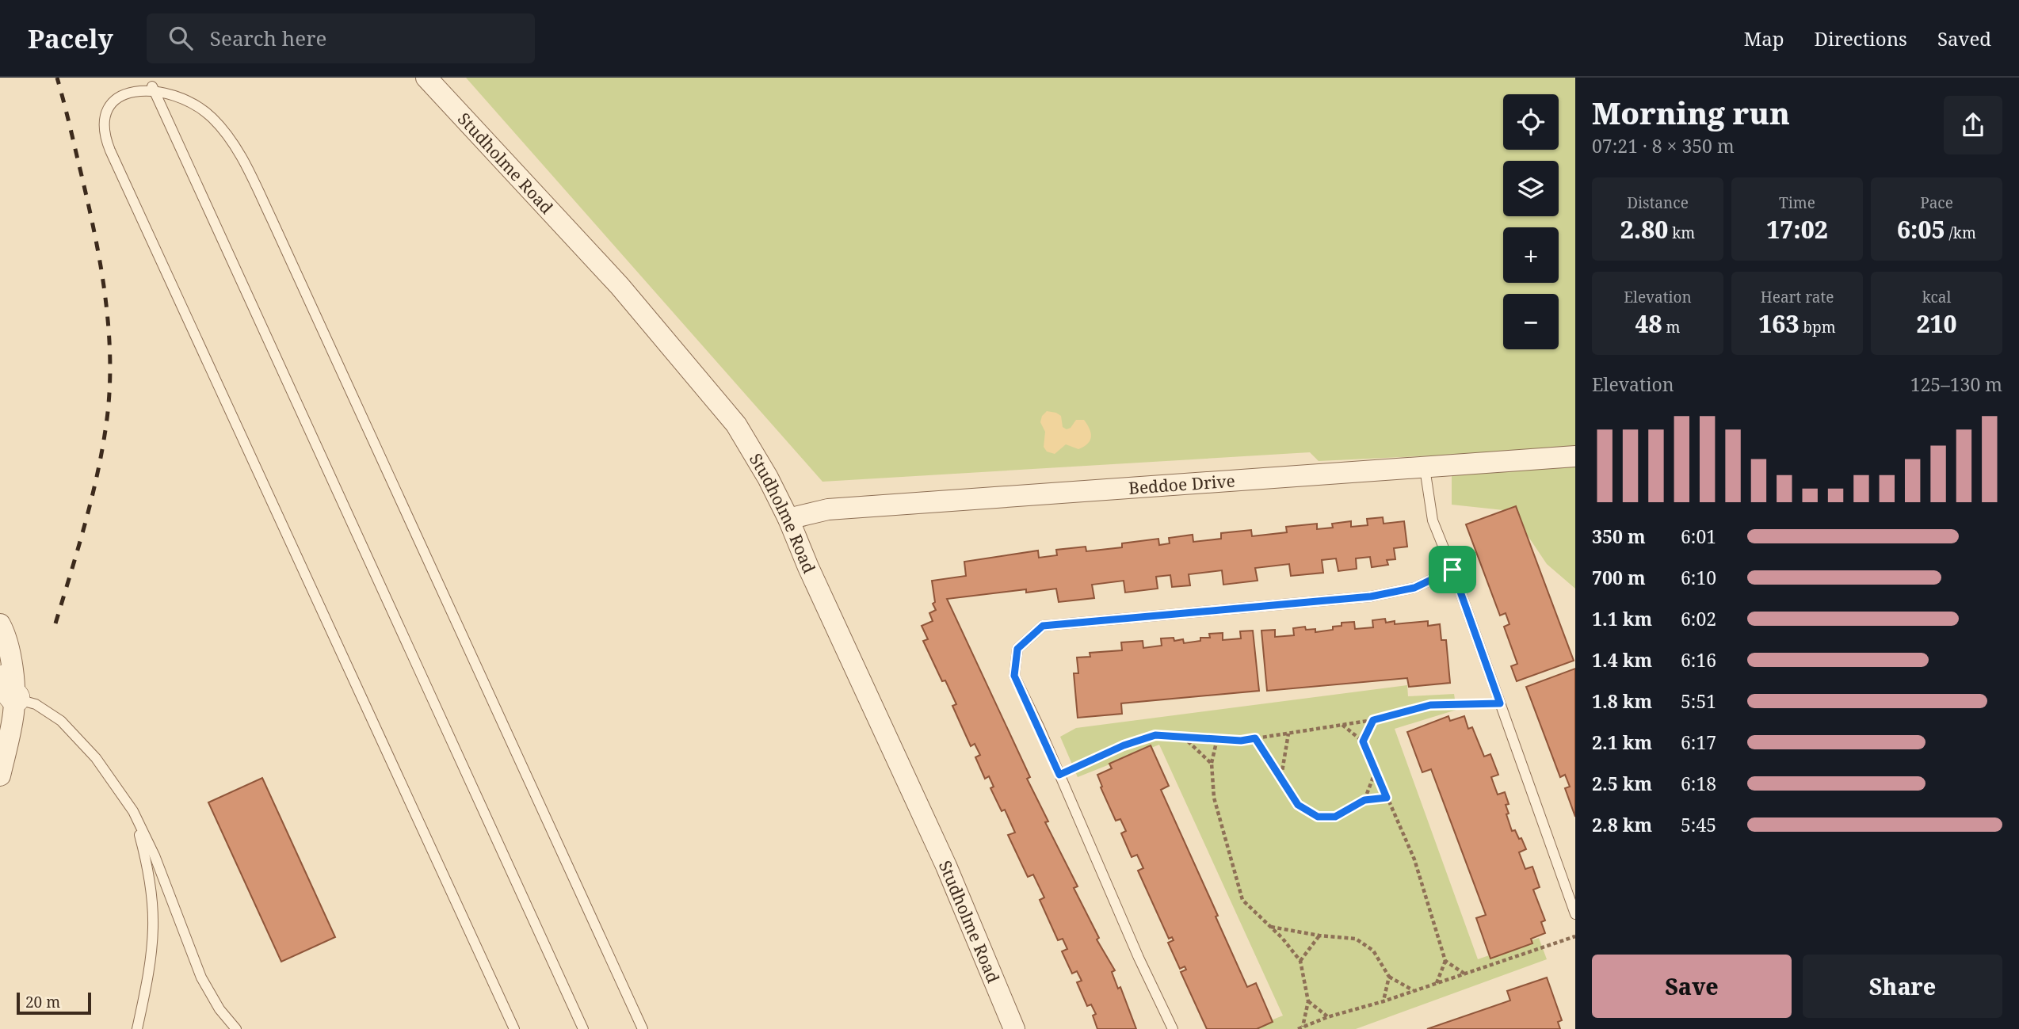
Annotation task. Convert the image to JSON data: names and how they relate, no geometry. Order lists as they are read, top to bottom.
{
  "streets": {
    "street": ["Studholme Road", "Beddoe Drive"]
  },
  "crossings": [
    ["Studholme Road", "Beddoe Drive"]
  ],
  "scale_bar": "20 m",
  "page": {
    "header": "Pacely",
    "search": "Search here",
    "nav": ["Map", "Directions", "Saved"],
    "heading": ["Morning run", "07:21 · 8 × 350 m"],
    "map_buttons": ["+", "−"],
    "stats": [
      ["Distance", "2.80 km"],
      ["Time", "17:02"],
      ["Pace", "6:05 /km"],
      ["Elevation", "48 m"],
      ["Heart rate", "163 bpm"],
      ["kcal", "210"]
    ],
    "chart": ["Elevation", "125–130 m"],
    "list": [
      {
        "name": "350 m",
        "note": "6:01"
      },
      {
        "name": "700 m",
        "note": "6:10"
      },
      {
        "name": "1.1 km",
        "note": "6:02"
      },
      {
        "name": "1.4 km",
        "note": "6:16"
      },
      {
        "name": "1.8 km",
        "note": "5:51"
      },
      {
        "name": "2.1 km",
        "note": "6:17"
      },
      {
        "name": "2.5 km",
        "note": "6:18"
      },
      {
        "name": "2.8 km",
        "note": "5:45"
      }
    ],
    "buttons": ["Save", "Share"],
    "scale": "20 m"
  }
}
